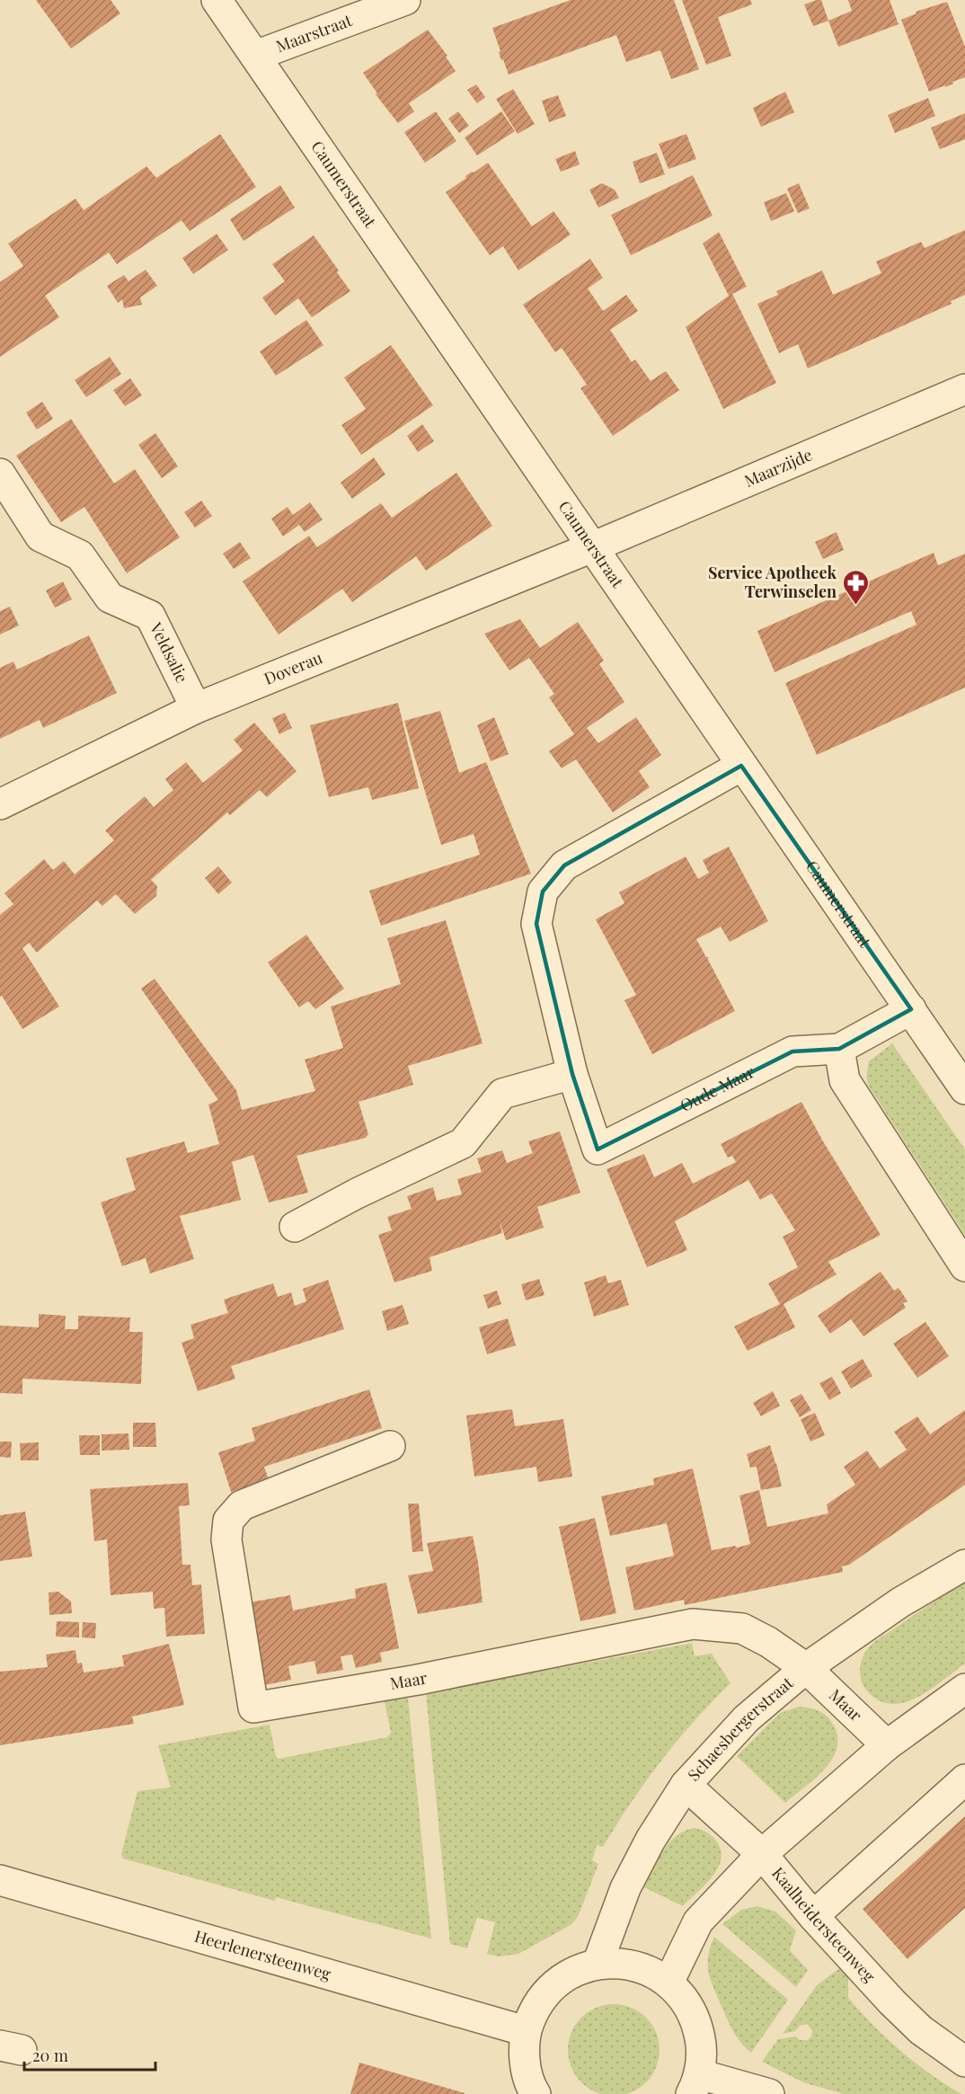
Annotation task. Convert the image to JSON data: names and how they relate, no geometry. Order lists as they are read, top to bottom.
{
  "streets": {
    "street": [
      "Maarstraat",
      "Caumerstraat",
      "Maarzijde",
      "Veldsalie",
      "Doverau",
      "Oude Maar",
      "Maar",
      "Schaesbergerstraat",
      "Kaalheidersteenweg",
      "Heerlenersteenweg"
    ]
  },
  "crossings": [
    ["Maarstraat", "Caumerstraat"],
    ["Caumerstraat", "Maarzijde"],
    ["Caumerstraat", "Doverau"],
    ["Caumerstraat", "Oude Maar"],
    ["Maarzijde", "Doverau"],
    ["Veldsalie", "Doverau"],
    ["Maar", "Schaesbergerstraat"],
    ["Schaesbergerstraat", "Kaalheidersteenweg"]
  ],
  "places": {
    "pharmacy": ["Service Apotheek Terwinselen"]
  },
  "scale_bar": "20 m"
}
